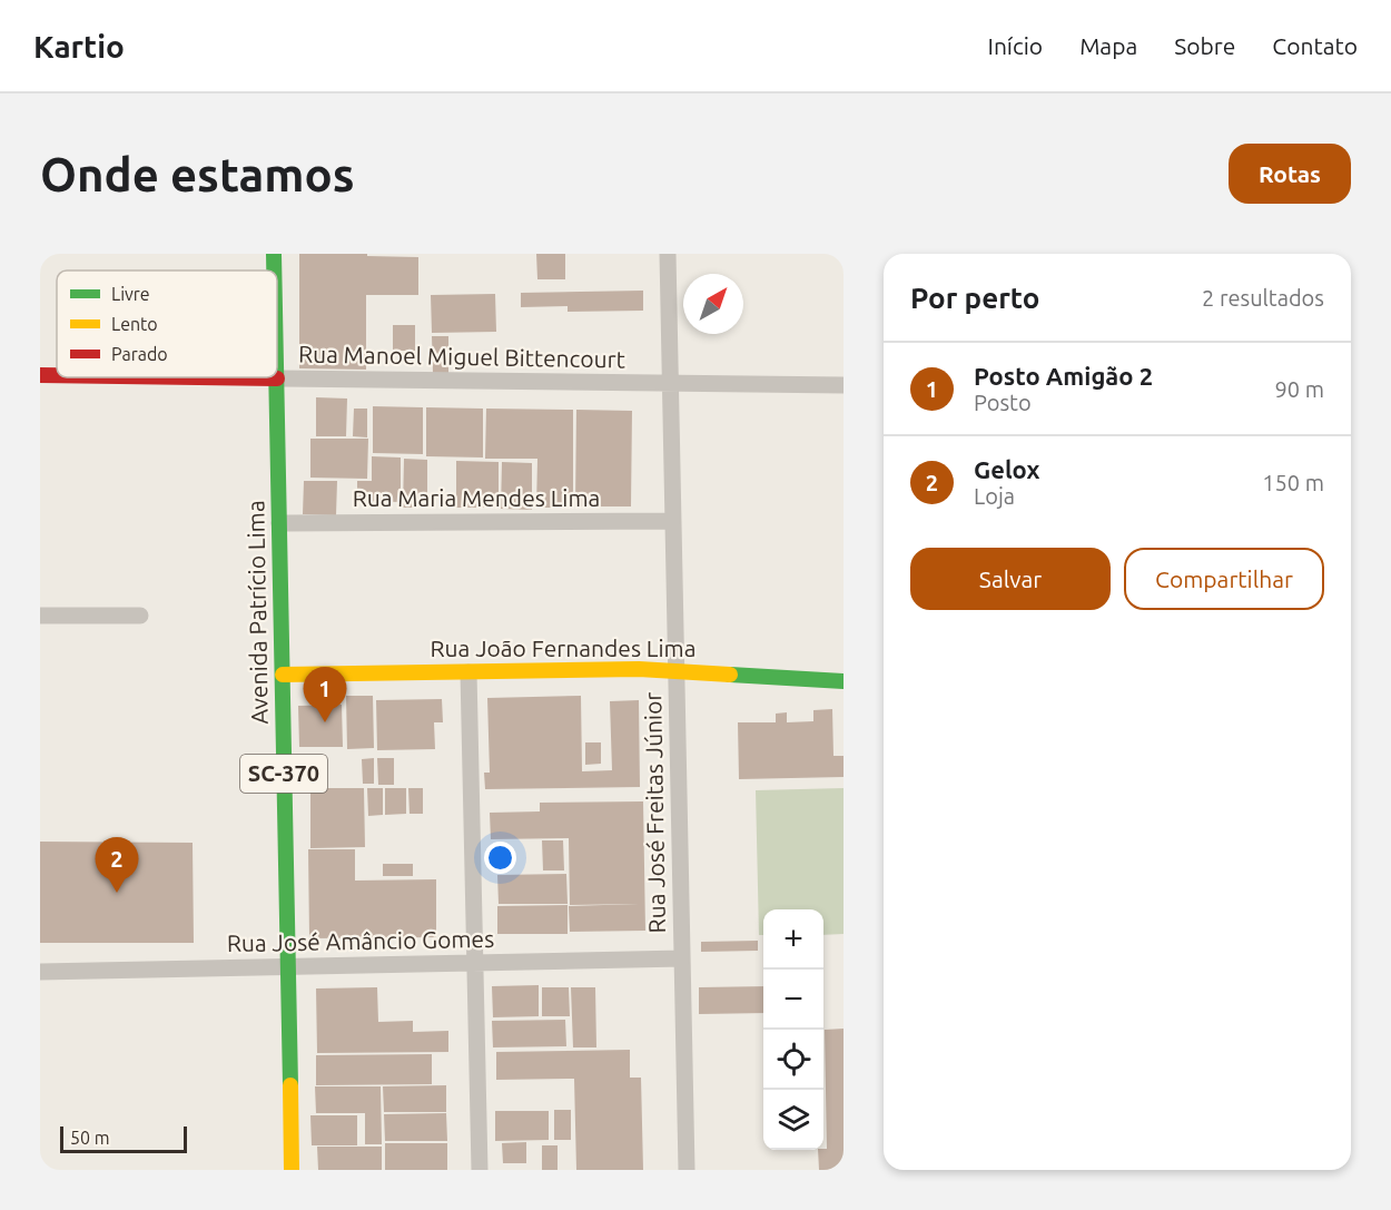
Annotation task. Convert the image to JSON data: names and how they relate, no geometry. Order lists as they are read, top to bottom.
{
  "streets": {
    "main road": [
      "Rua Manoel Miguel Bittencourt",
      "Avenida Patrício Lima",
      "Rua João Fernandes Lima",
      "SC-370"
    ],
    "street": ["Rua Maria Mendes Lima", "Rua José Freitas Júnior", "Rua José Amâncio Gomes"]
  },
  "crossings": [
    ["Rua Manoel Miguel Bittencourt", "Avenida Patrício Lima"],
    ["Rua Manoel Miguel Bittencourt", "Rua José Freitas Júnior"],
    ["Rua Maria Mendes Lima", "Avenida Patrício Lima"],
    ["Rua Maria Mendes Lima", "Rua José Freitas Júnior"],
    ["Avenida Patrício Lima", "Rua João Fernandes Lima"],
    ["Avenida Patrício Lima", "Rua José Amâncio Gomes"],
    ["Rua João Fernandes Lima", "Rua José Freitas Júnior"],
    ["Rua José Freitas Júnior", "Rua José Amâncio Gomes"]
  ],
  "legend": ["Livre", "Lento", "Parado"],
  "scale_bar": "50 m",
  "north": "top right",
  "page": {
    "header": "Kartio",
    "nav": [
      "Início",
      "Mapa",
      "Sobre",
      "Contato"
    ],
    "buttons": [
      "Rotas",
      ["Salvar", "Compartilhar"]
    ],
    "title": "Onde estamos",
    "heading": ["Por perto", "2 resultados"],
    "list": [
      {
        "mark": "1",
        "name": "Posto Amigão 2",
        "note": "Posto",
        "value": "90 m"
      },
      {
        "mark": "2",
        "name": "Gelox",
        "note": "Loja",
        "value": "150 m"
      }
    ],
    "pins": ["1", "2"],
    "map_buttons": ["+", "−"],
    "scale": "50 m"
  }
}
